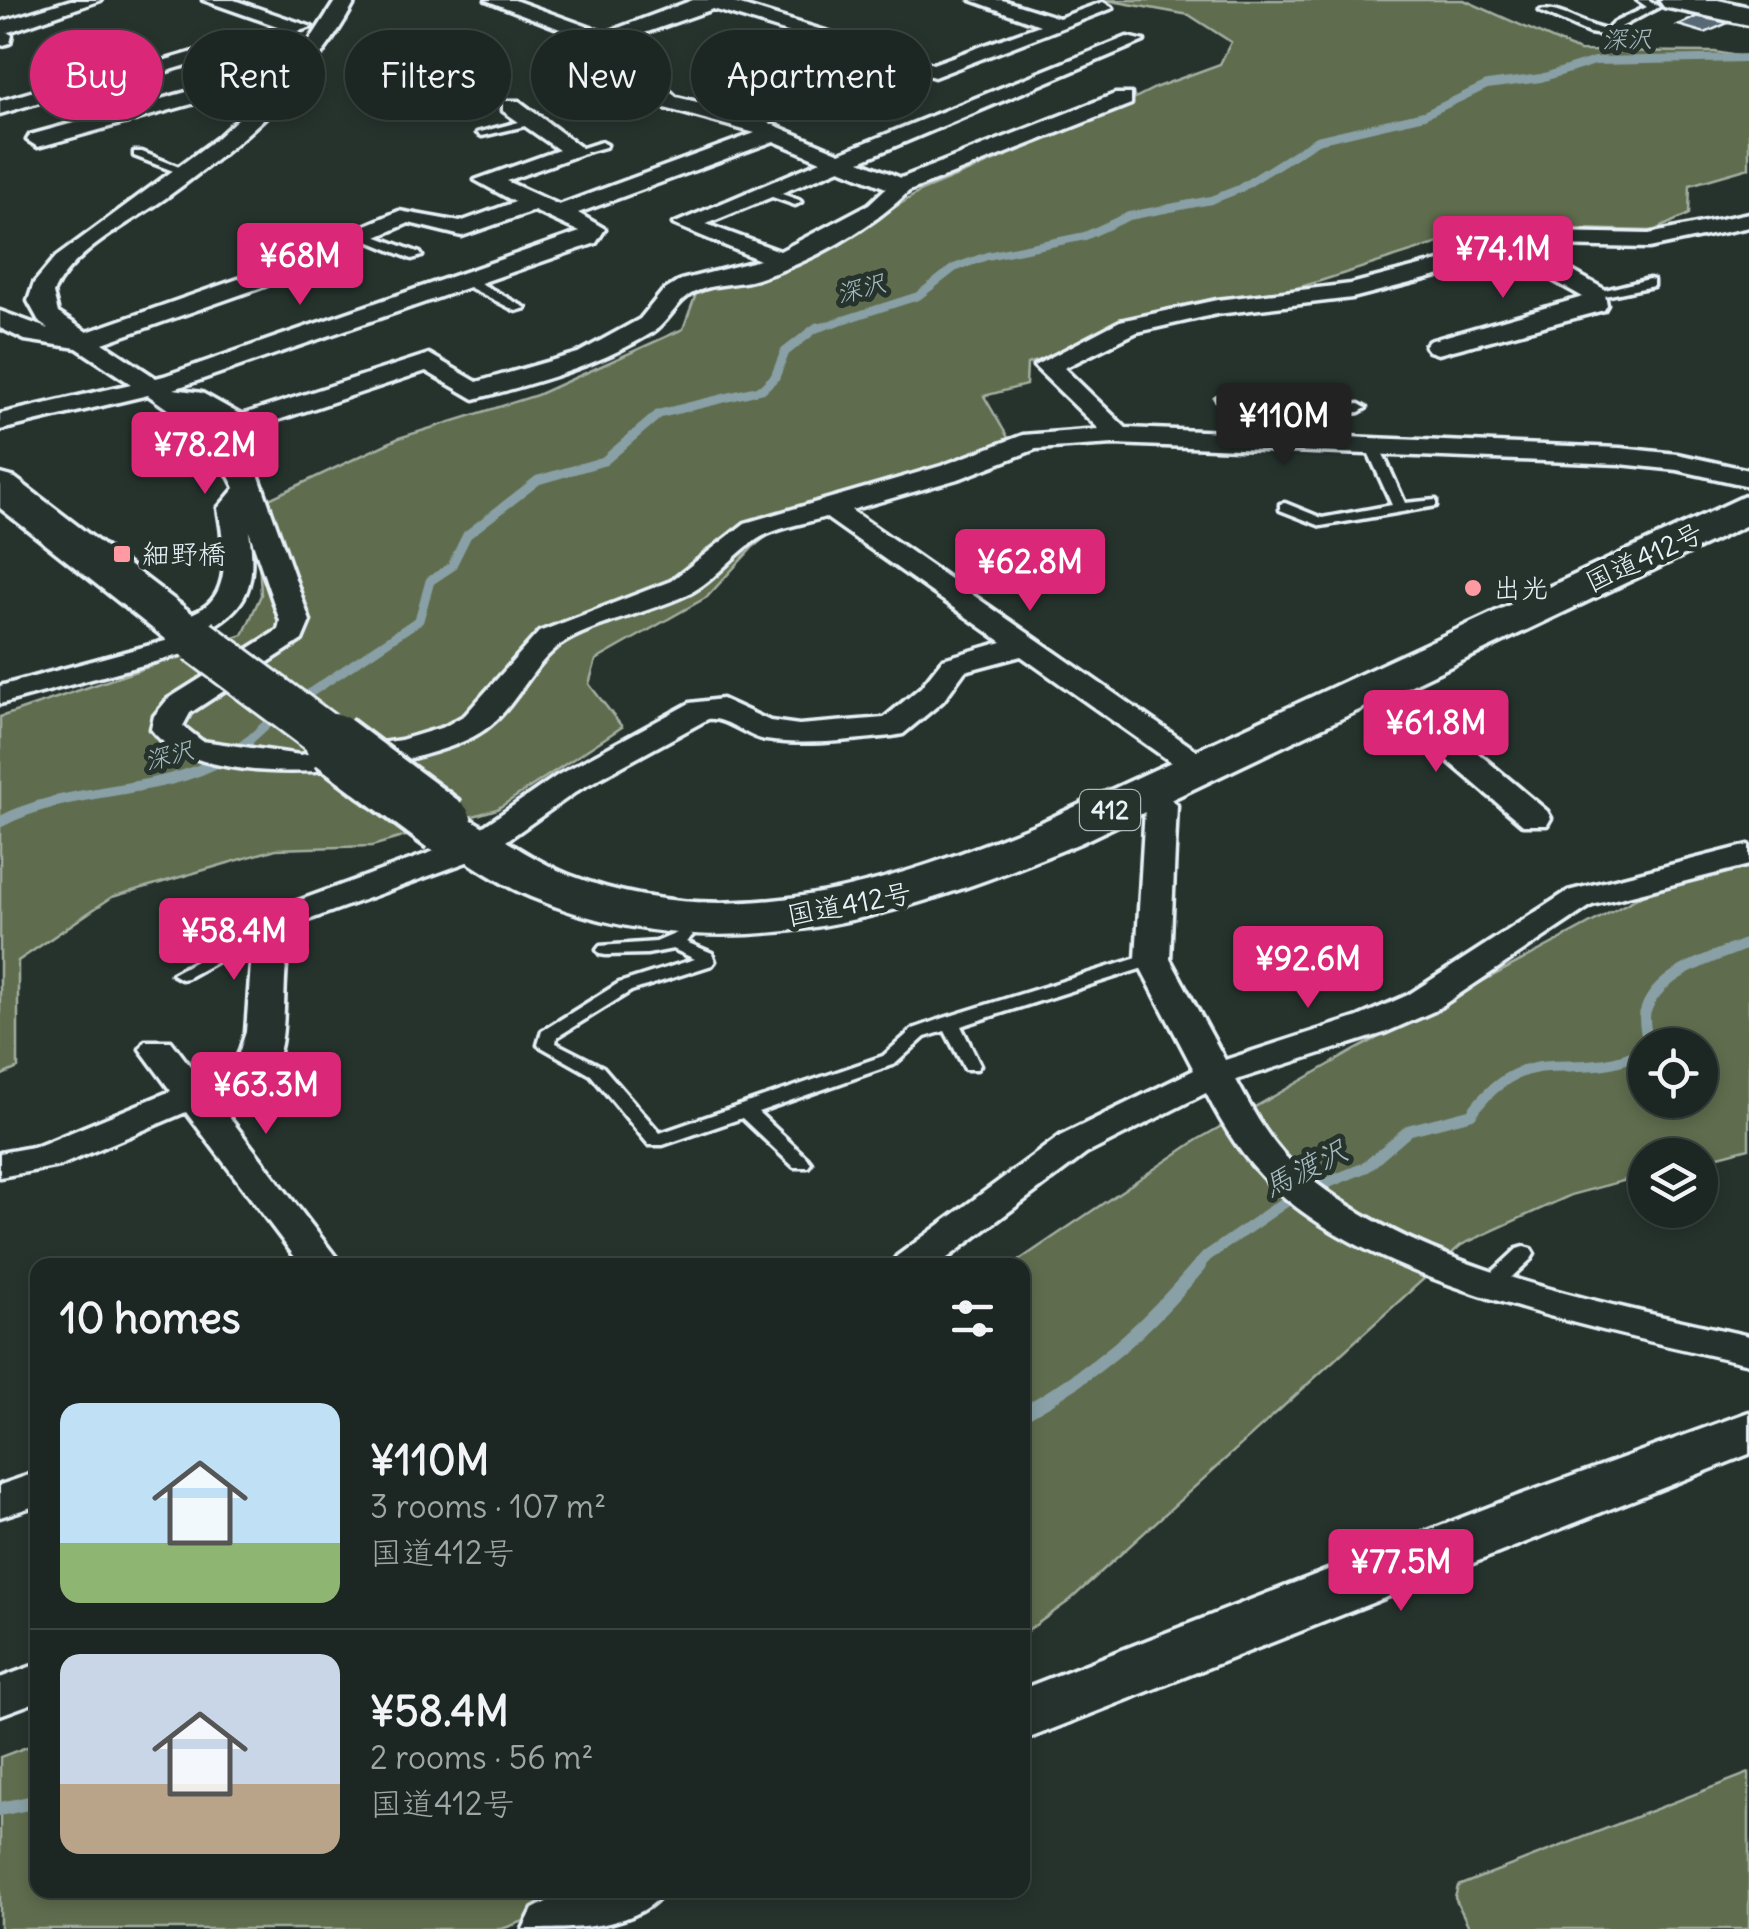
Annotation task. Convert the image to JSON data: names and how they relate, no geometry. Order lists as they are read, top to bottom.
{
  "streets": {
    "main road": ["国道412号", "412"]
  },
  "water": ["深沢", "馬渡沢"],
  "places": {
    "transit": ["細野橋"],
    "other": ["出光"]
  },
  "page": {
    "chip": [
      "Buy",
      "Rent",
      "Filters",
      "New",
      "Apartment"
    ],
    "price": [
      "¥74.1M",
      "¥68M",
      "¥110M",
      "¥78.2M",
      "¥62.8M",
      "¥61.8M",
      "¥58.4M",
      "¥92.6M",
      "¥63.3M",
      "¥77.5M"
    ],
    "heading": "10 homes",
    "list": [
      {
        "name": "¥110M",
        "note": "3 rooms · 107 m² · 国道412号"
      },
      {
        "name": "¥58.4M",
        "note": "2 rooms · 56 m² · 国道412号"
      }
    ]
  }
}
